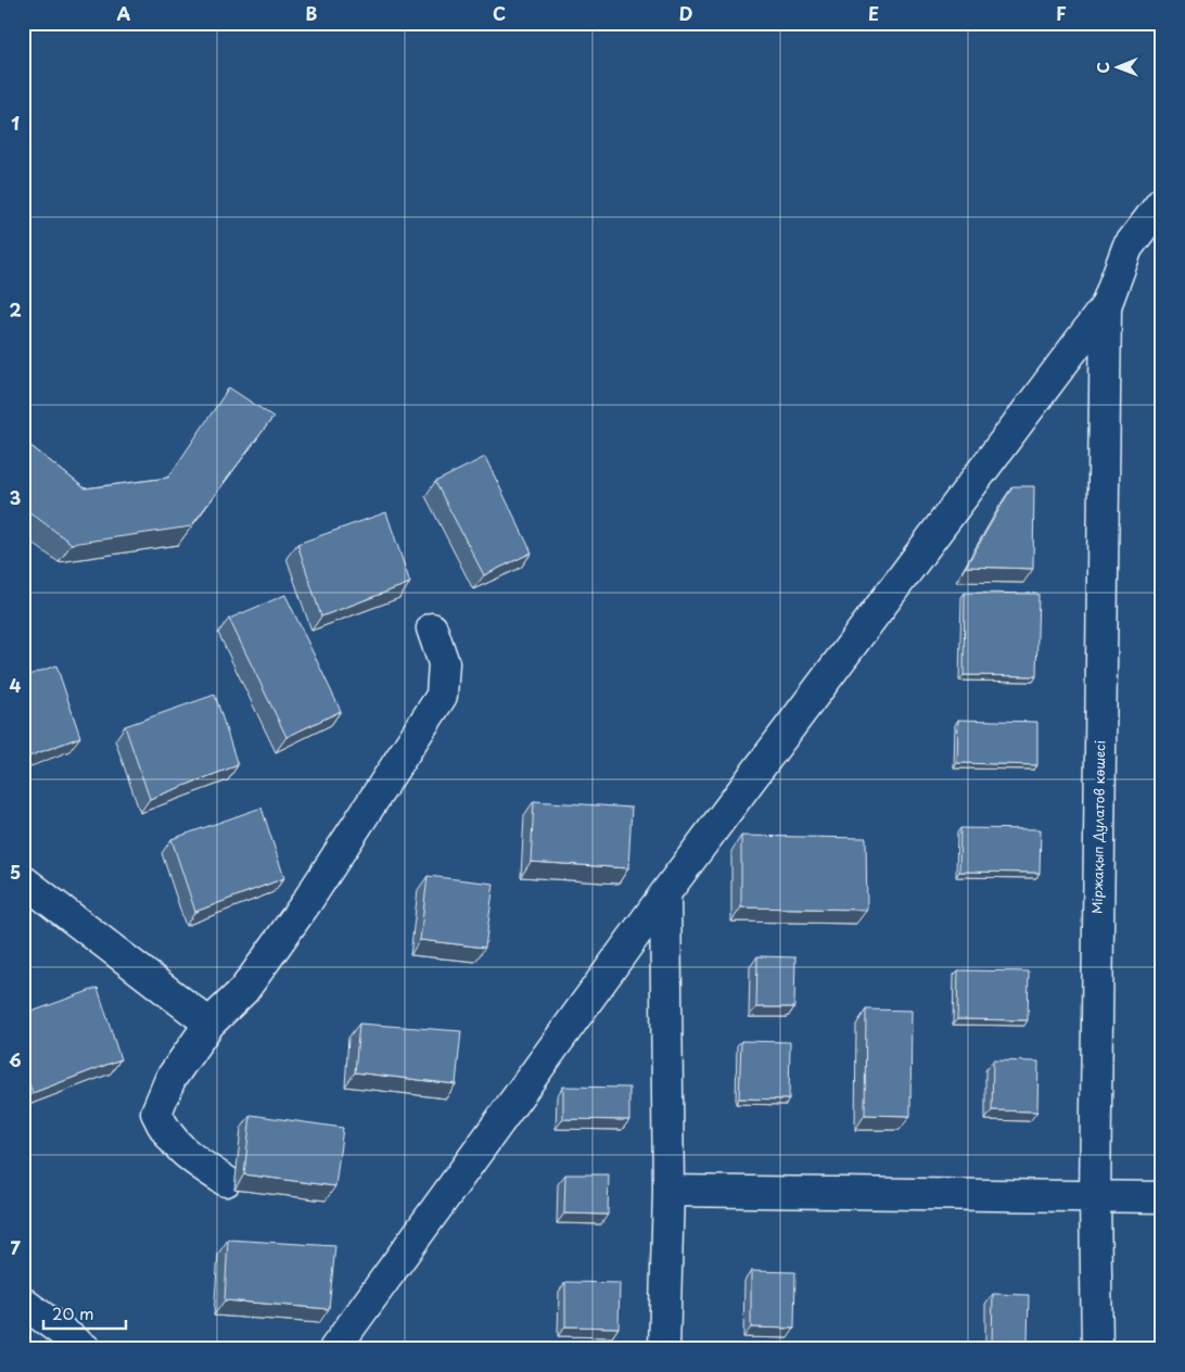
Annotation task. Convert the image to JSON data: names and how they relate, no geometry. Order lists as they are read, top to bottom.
{
  "streets": {
    "street": ["Міржақып Дулатов көшесі"]
  },
  "scale_bar": "20 m",
  "north": "left",
  "grid": {
    "columns": [
      "A",
      "B",
      "C",
      "D",
      "E",
      "F"
    ],
    "rows": [
      "1",
      "2",
      "3",
      "4",
      "5",
      "6",
      "7"
    ]
  }
}
